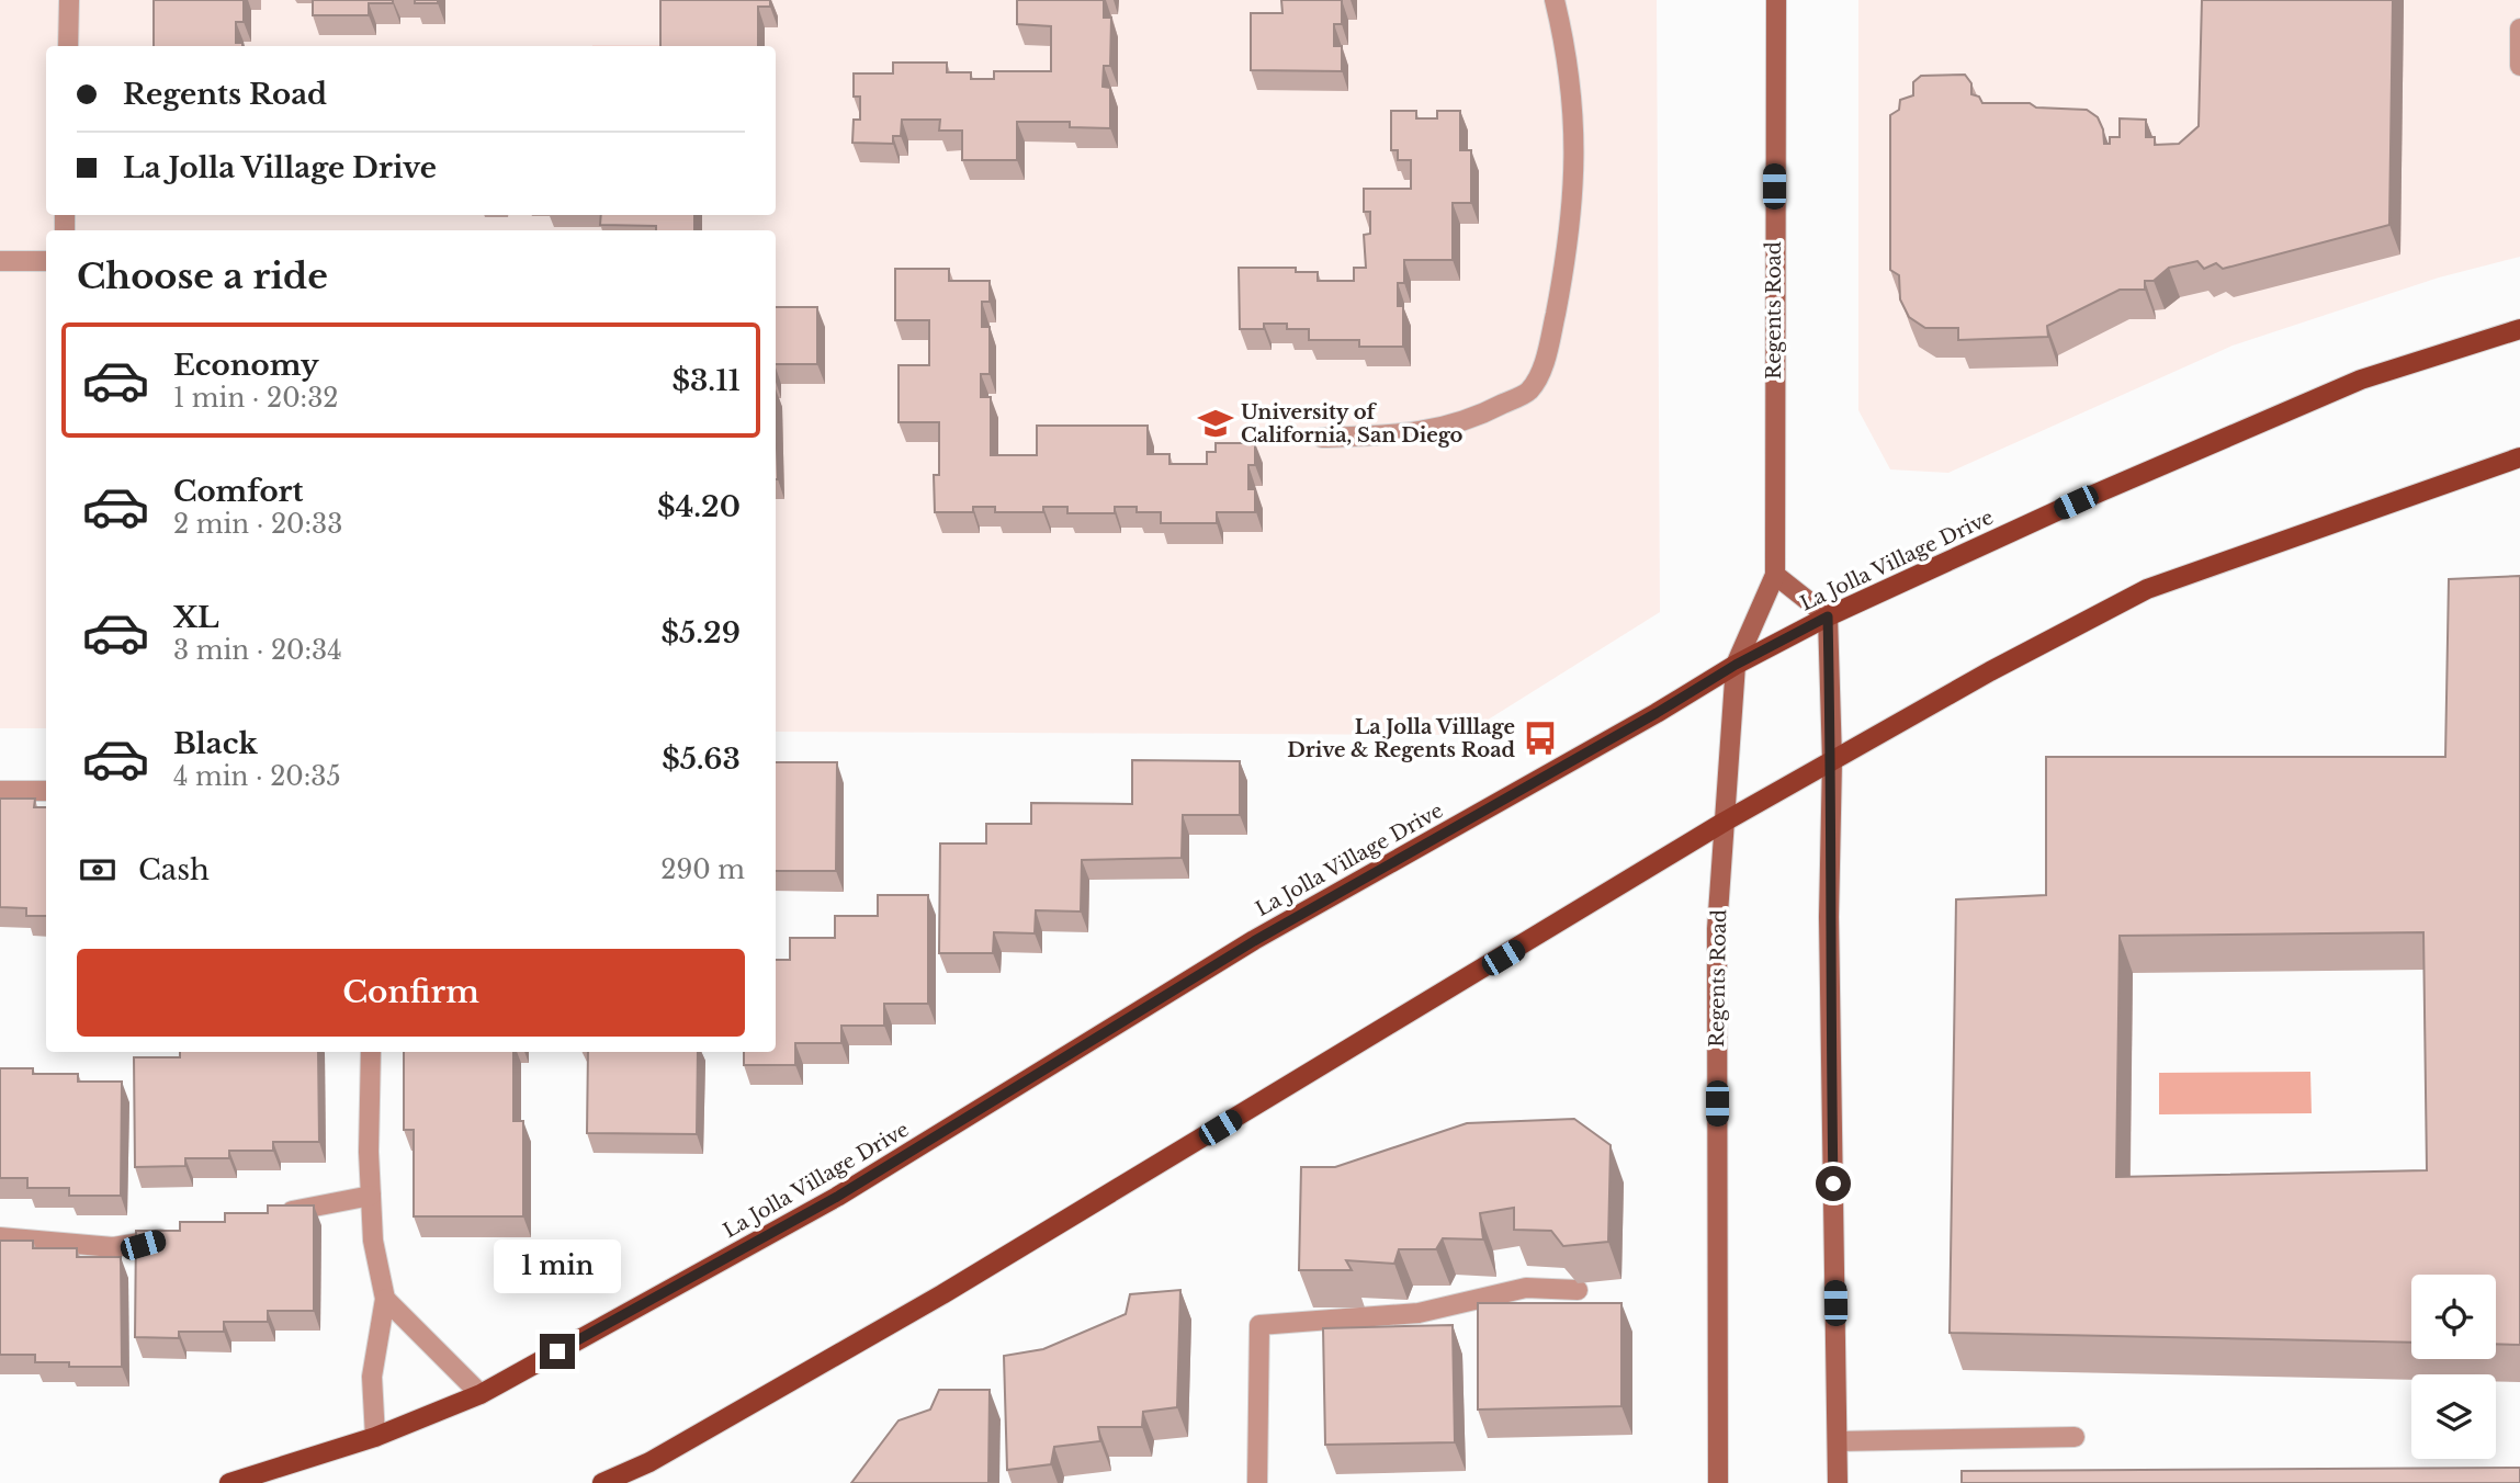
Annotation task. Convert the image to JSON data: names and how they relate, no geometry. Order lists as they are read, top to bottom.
{
  "streets": {
    "main road": ["Regents Road", "La Jolla Village Drive"]
  },
  "crossings": [
    ["Regents Road", "La Jolla Village Drive"]
  ],
  "places": {
    "school or university": ["University of California, San Diego"],
    "bus stop": ["La Jolla Villlage Drive & Regents Road"]
  },
  "page": {
    "banner": ["Regents Road", "La Jolla Village Drive"],
    "heading": "Choose a ride",
    "list": [
      {
        "name": "Economy",
        "note": "1 min · 20:32",
        "value": "$3.11"
      },
      {
        "name": "Comfort",
        "note": "2 min · 20:33",
        "value": "$4.20"
      },
      {
        "name": "XL",
        "note": "3 min · 20:34",
        "value": "$5.29"
      },
      {
        "name": "Black",
        "note": "4 min · 20:35",
        "value": "$5.63"
      }
    ],
    "pay": ["Cash", "290 m"],
    "buttons": "Confirm",
    "bubble": "1 min"
  }
}
